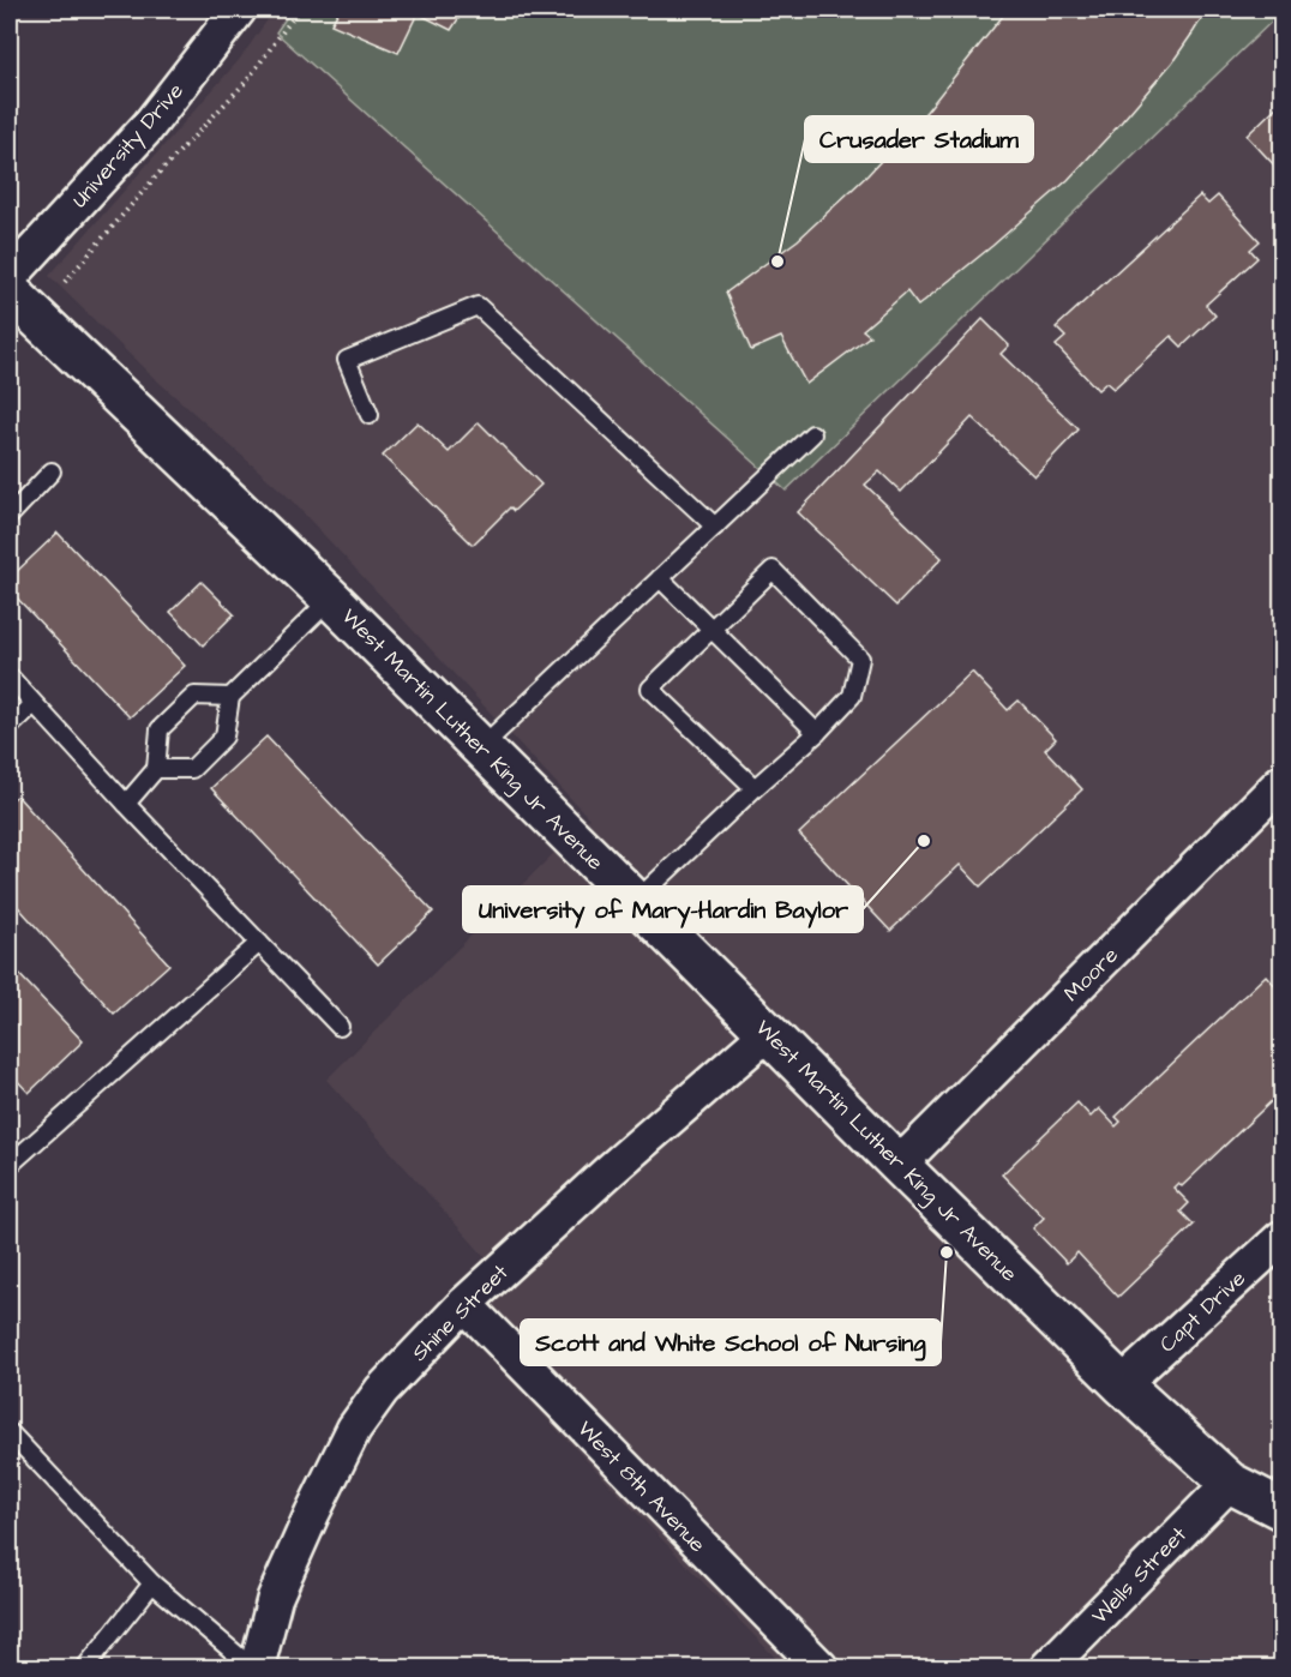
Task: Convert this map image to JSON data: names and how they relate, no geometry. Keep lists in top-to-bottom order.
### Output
{
  "streets": {
    "street": [
      "University Drive",
      "West Martin Luther King Jr Avenue",
      "Moore",
      "Capt Drive",
      "Shine Street",
      "West 8th Avenue",
      "Wells Street"
    ]
  },
  "crossings": [
    ["West Martin Luther King Jr Avenue", "Moore"],
    ["West Martin Luther King Jr Avenue", "Capt Drive"],
    ["West Martin Luther King Jr Avenue", "Shine Street"],
    ["West Martin Luther King Jr Avenue", "Wells Street"],
    ["Shine Street", "West 8th Avenue"]
  ],
  "places": ["Crusader Stadium", "University of Mary-Hardin Baylor", "Scott and White School of Nursing"]
}
